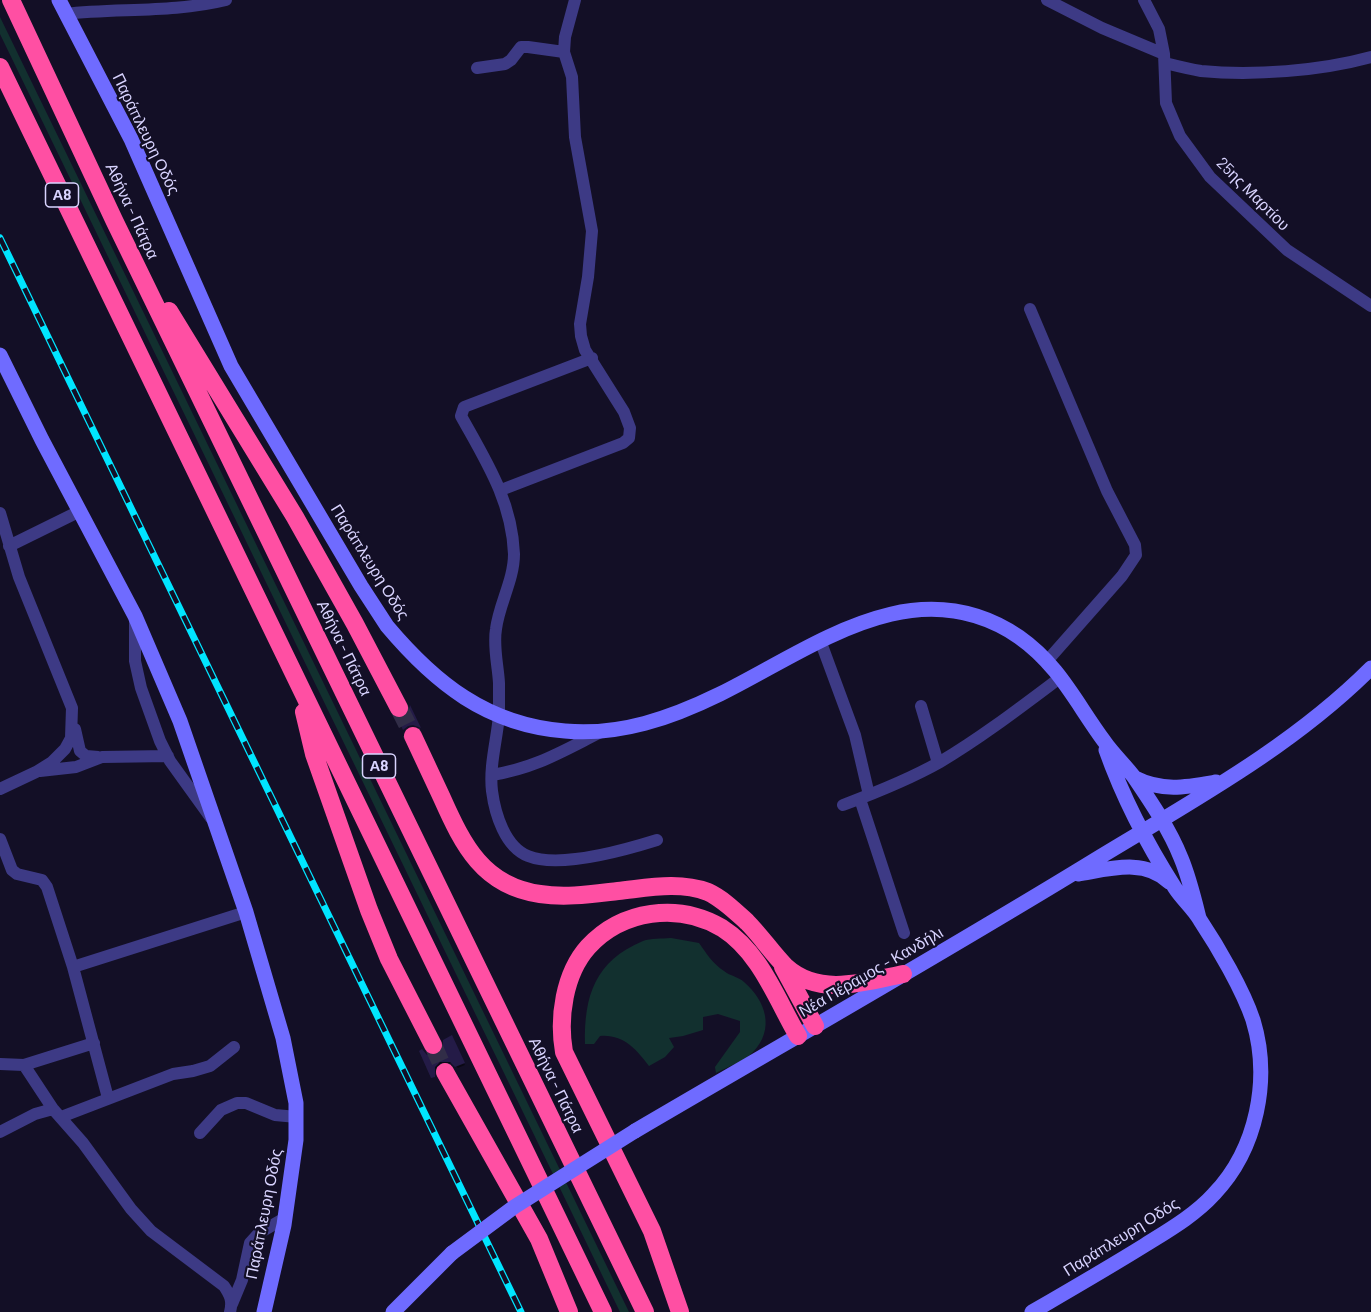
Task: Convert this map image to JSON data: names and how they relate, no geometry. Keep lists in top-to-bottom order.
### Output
{
  "streets": {
    "highway": ["Α8", "Αθήνα - Πάτρα"],
    "street": ["Παράπλευρη Οδός", "25ης Μαρτίου", "Νέα Πέραμος - Κανδήλι"]
  },
  "crossings": [
    ["Παράπλευρη Οδός", "Νέα Πέραμος - Κανδήλι"]
  ]
}
